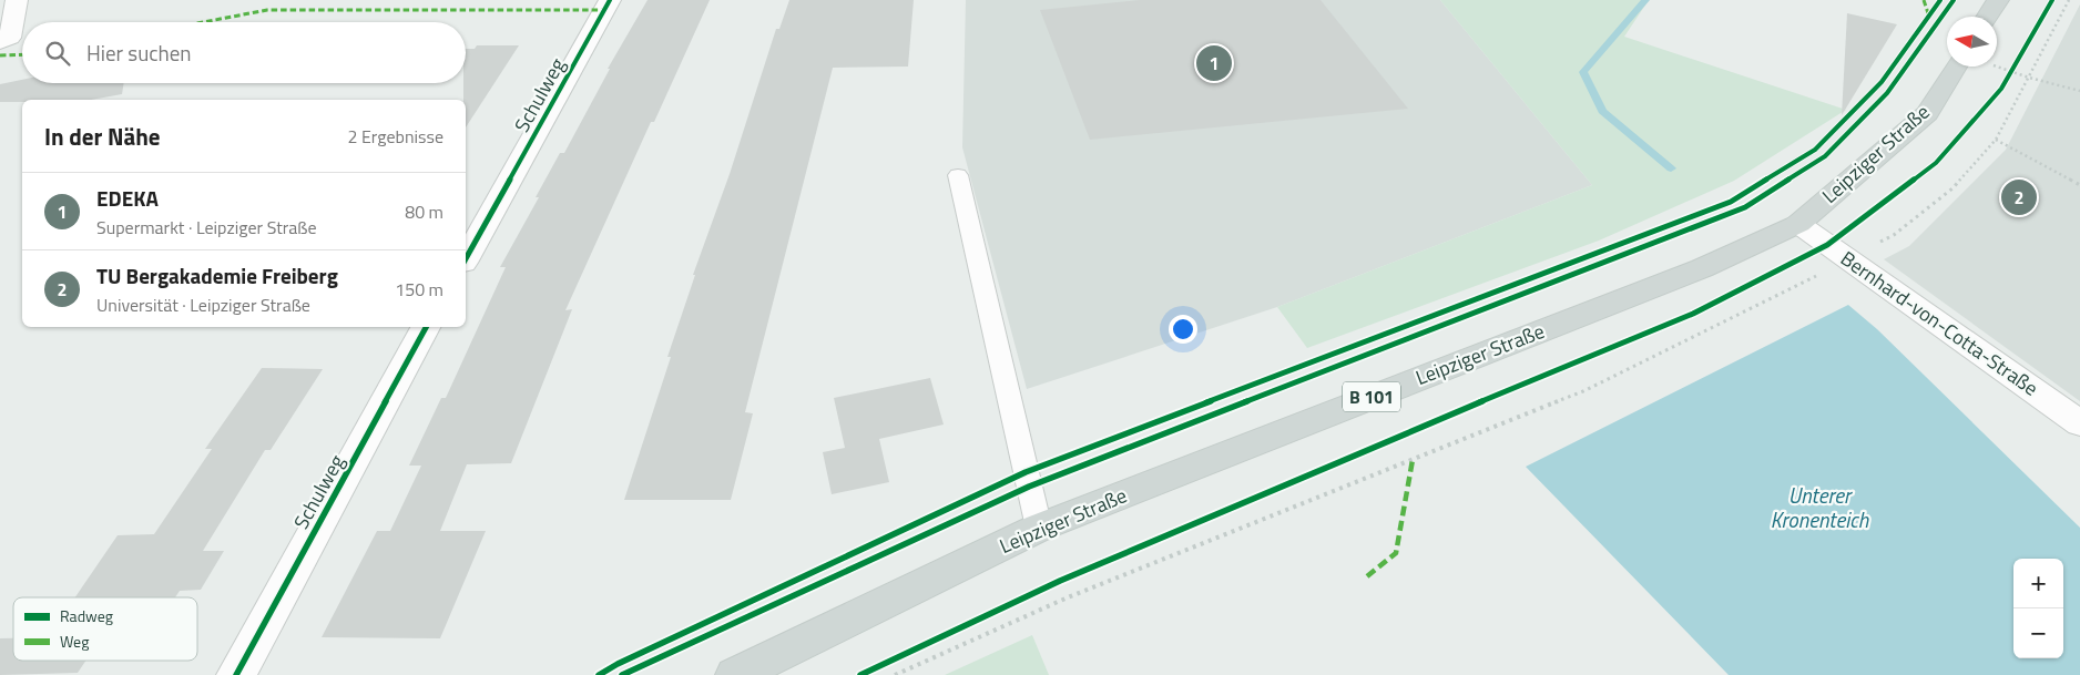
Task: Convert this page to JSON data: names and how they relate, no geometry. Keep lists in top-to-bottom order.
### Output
{
  "streets": {
    "main road": ["Leipziger Straße", "B 101"],
    "street": ["Schulweg", "Bernhard-von-Cotta-Straße"]
  },
  "crossings": [
    ["Leipziger Straße", "Bernhard-von-Cotta-Straße"]
  ],
  "water": ["Unterer Kronenteich"],
  "legend": ["Radweg", "Weg"],
  "north": "left",
  "page": {
    "search": "Hier suchen",
    "pins": ["1", "2"],
    "heading": ["In der Nähe", "2 Ergebnisse"],
    "list": [
      {
        "mark": "1",
        "name": "EDEKA",
        "note": "Supermarkt · Leipziger Straße",
        "value": "80 m"
      },
      {
        "mark": "2",
        "name": "TU Bergakademie Freiberg",
        "note": "Universität · Leipziger Straße",
        "value": "150 m"
      }
    ],
    "map_buttons": ["+", "−"]
  }
}
